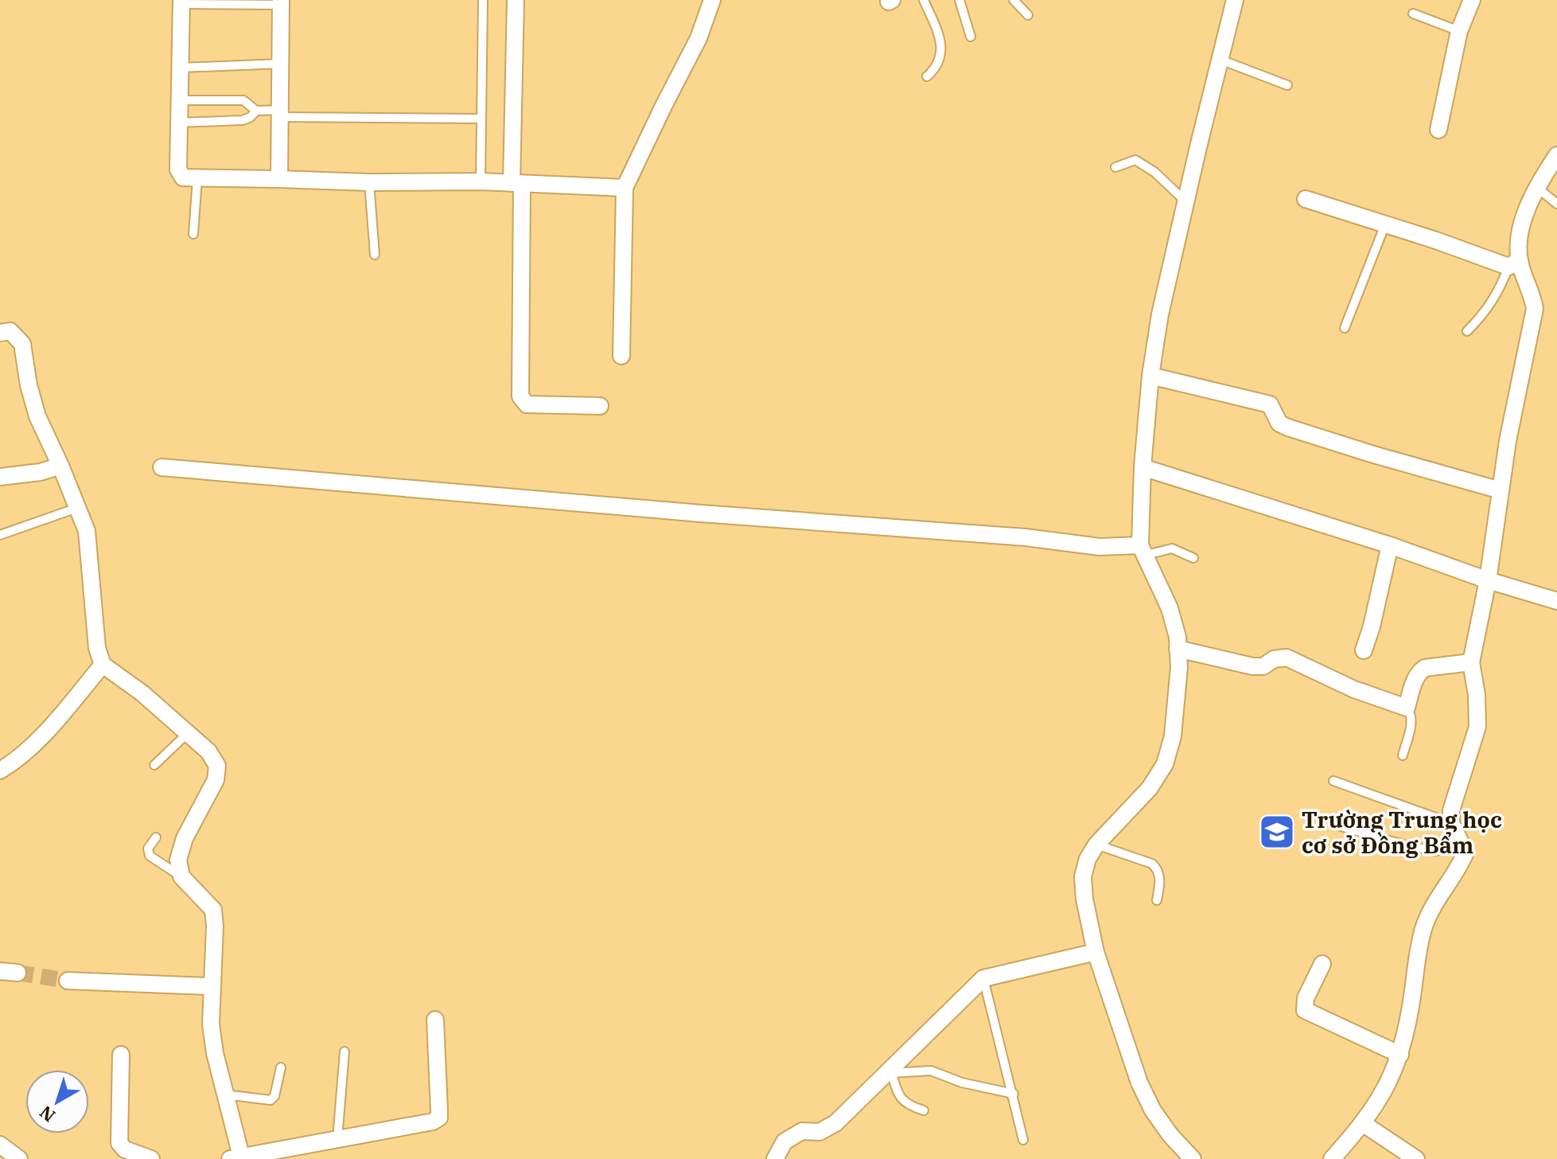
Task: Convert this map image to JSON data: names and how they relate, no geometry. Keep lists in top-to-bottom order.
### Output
{
  "places": {
    "school or university": ["Trường Trung học cơ sở Đồng Bẩm"]
  },
  "north": "bottom left"
}
